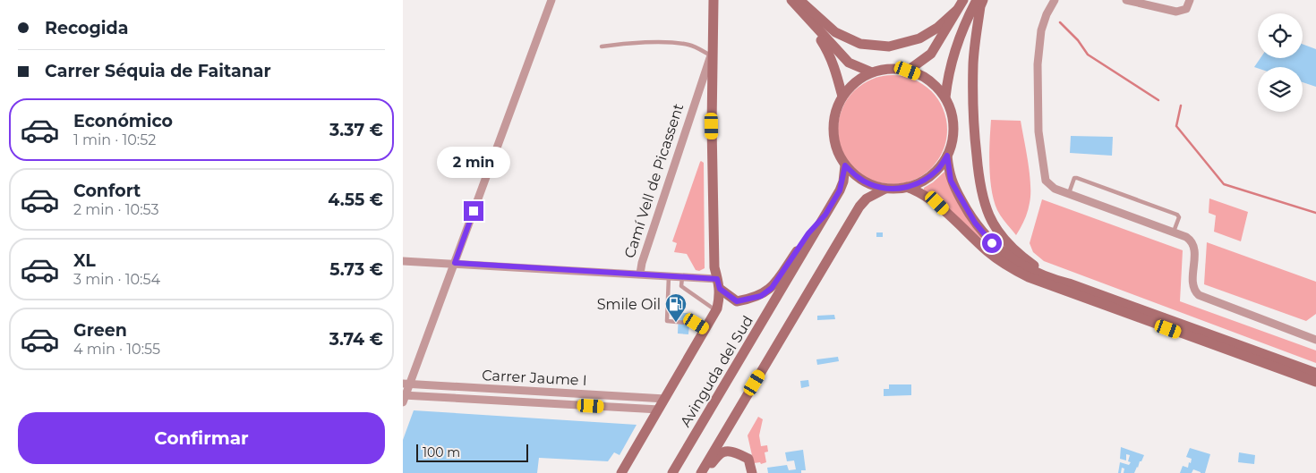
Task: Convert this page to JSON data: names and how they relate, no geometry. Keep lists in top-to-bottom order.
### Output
{
  "streets": {
    "main road": ["Camí Vell de Picassent", "Avinguda del Sud"],
    "street": ["Carrer Jaume I"]
  },
  "places": {
    "fuel station": ["Smile Oil"]
  },
  "scale_bar": "100 m",
  "page": {
    "banner": ["Recogida", "Carrer Séquia de Faitanar"],
    "list": [
      {
        "name": "Económico",
        "note": "1 min · 10:52",
        "value": "3.37 €"
      },
      {
        "name": "Confort",
        "note": "2 min · 10:53",
        "value": "4.55 €"
      },
      {
        "name": "XL",
        "note": "3 min · 10:54",
        "value": "5.73 €"
      },
      {
        "name": "Green",
        "note": "4 min · 10:55",
        "value": "3.74 €"
      }
    ],
    "bubble": "2 min",
    "buttons": "Confirmar",
    "scale": "100 m"
  }
}
